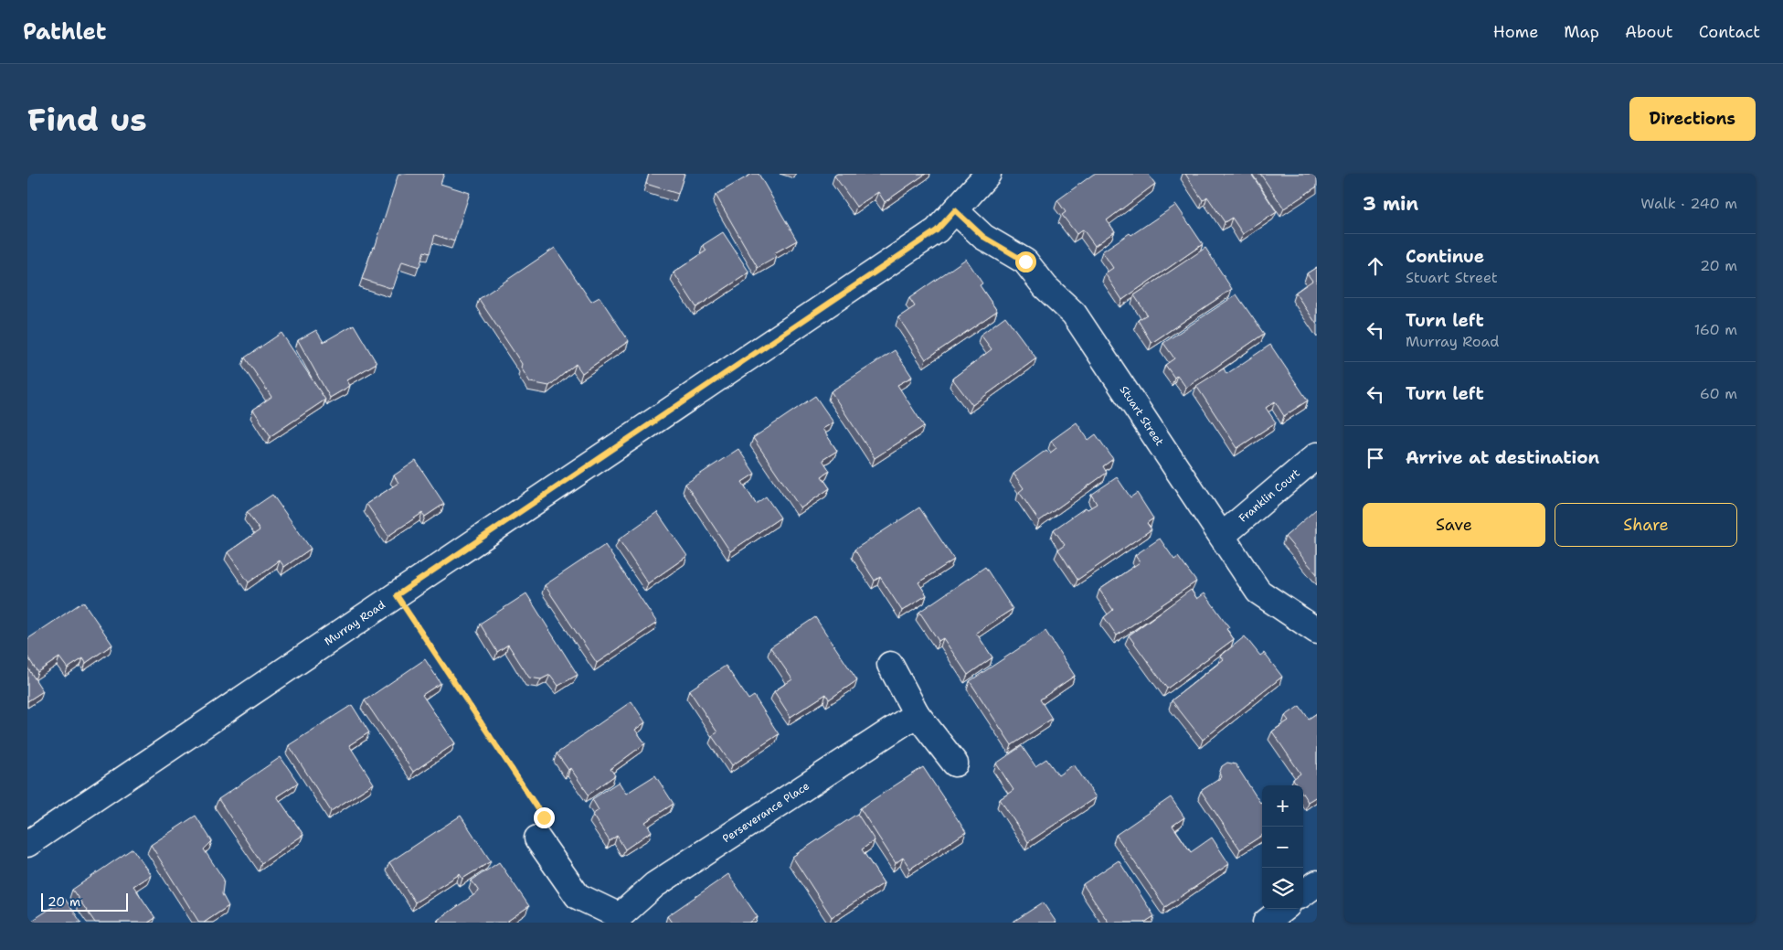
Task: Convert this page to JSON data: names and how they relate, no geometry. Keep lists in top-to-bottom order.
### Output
{
  "streets": {
    "street": [
      "Stuart Street",
      "Franklin Court",
      "Murray Road",
      "Perseverance Place"
    ]
  },
  "crossings": [
    ["Stuart Street", "Franklin Court"],
    ["Stuart Street", "Murray Road"]
  ],
  "scale_bar": "20 m",
  "page": {
    "header": "Pathlet",
    "nav": [
      "Home",
      "Map",
      "About",
      "Contact"
    ],
    "buttons": [
      "Directions",
      ["Save", "Share"]
    ],
    "title": "Find us",
    "heading": ["3 min", "Walk · 240 m"],
    "list": [
      ["Continue", "Stuart Street", "20 m"],
      ["Turn left", "Murray Road", "160 m"],
      ["Turn left", "60 m"],
      "Arrive at destination"
    ],
    "map_buttons": ["+", "−"],
    "scale": "20 m"
  }
}
